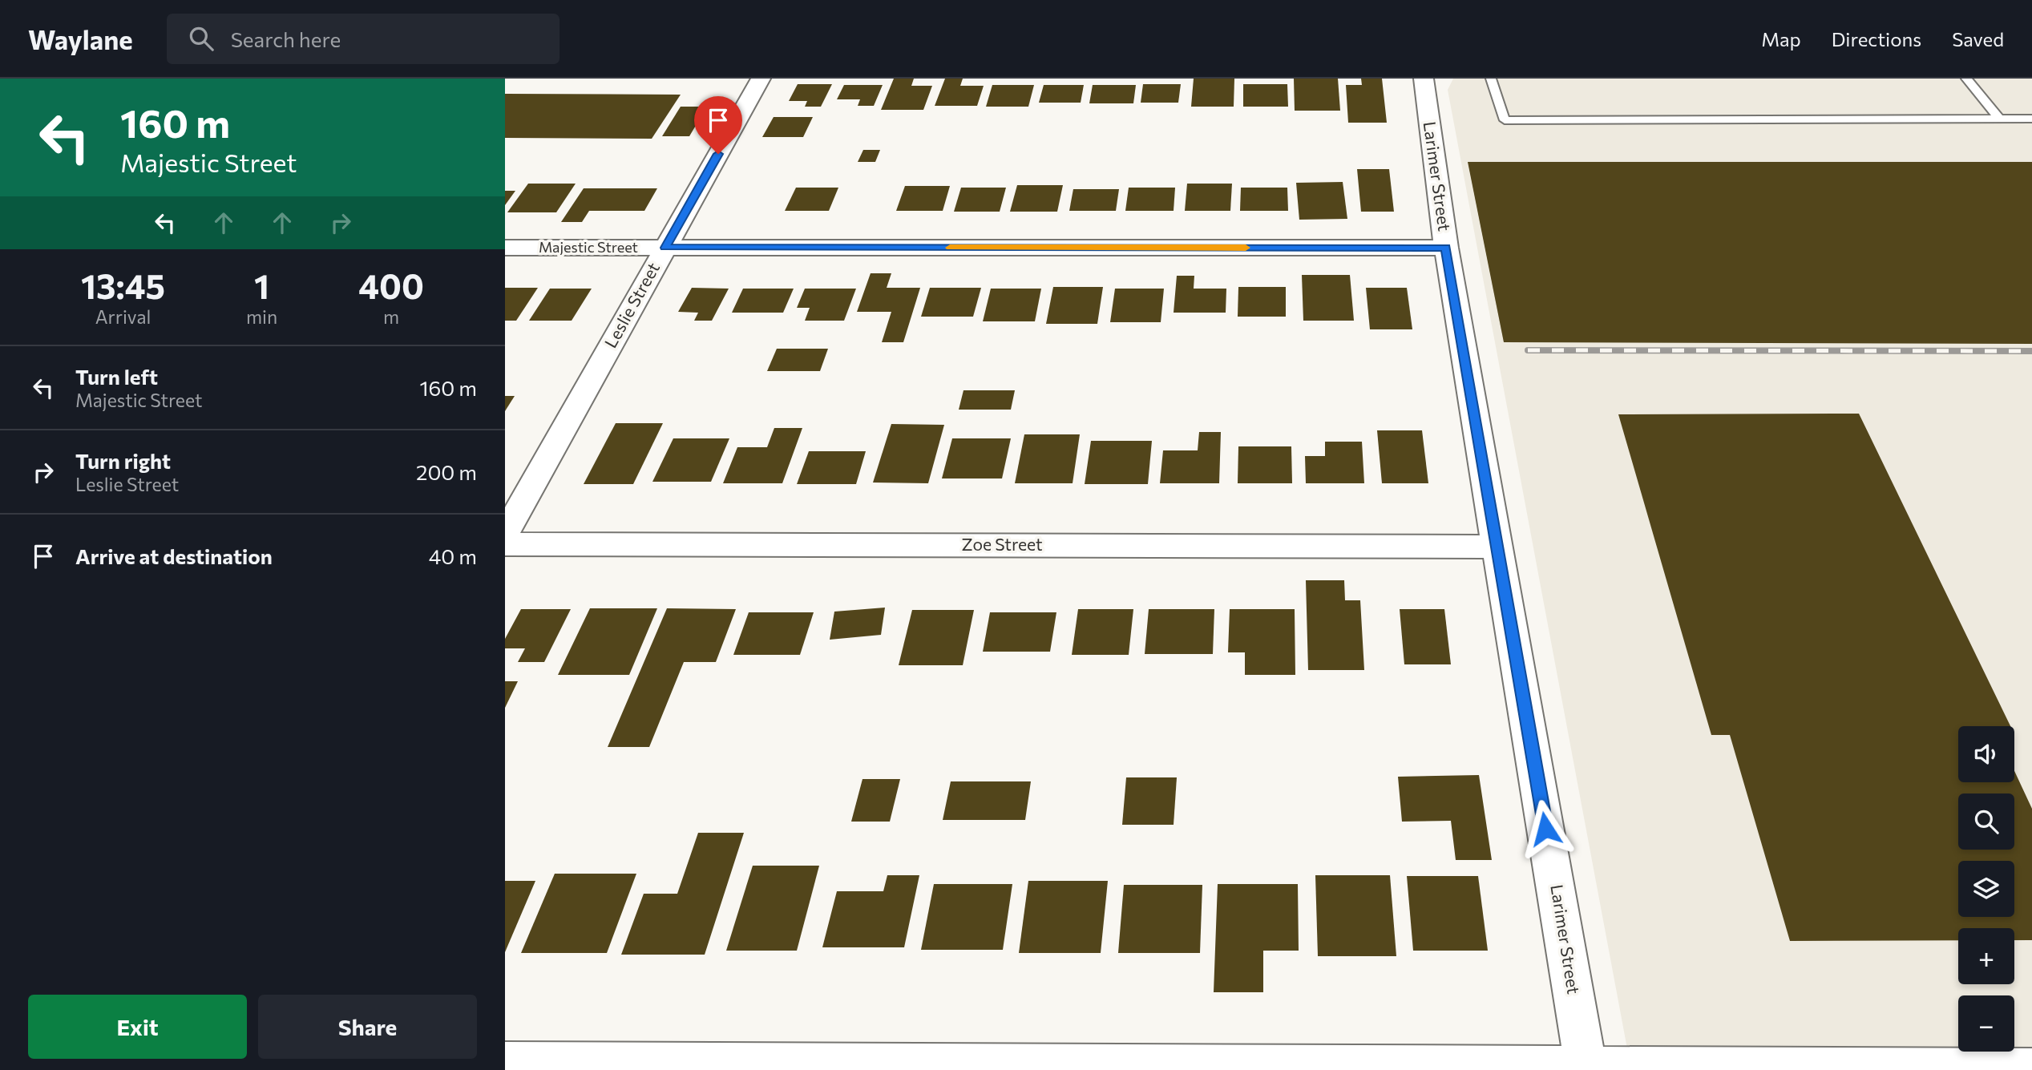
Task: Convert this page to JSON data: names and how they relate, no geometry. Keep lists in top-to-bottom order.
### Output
{
  "streets": {
    "street": [
      "Larimer Street",
      "Majestic Street",
      "Leslie Street",
      "Zoe Street"
    ]
  },
  "crossings": [
    ["Larimer Street", "Majestic Street"],
    ["Larimer Street", "Zoe Street"],
    ["Majestic Street", "Leslie Street"]
  ],
  "page": {
    "header": "Waylane",
    "search": "Search here",
    "nav": ["Map", "Directions", "Saved"],
    "turn": ["160 m", "Majestic Street"],
    "eta": [
      "13:45",
      "Arrival",
      "1",
      "min",
      "400",
      "m"
    ],
    "list": [
      {
        "name": "Turn left",
        "note": "Majestic Street",
        "value": "160 m"
      },
      {
        "name": "Turn right",
        "note": "Leslie Street",
        "value": "200 m"
      },
      {
        "name": "Arrive at destination",
        "value": "40 m"
      }
    ],
    "map_buttons": ["+", "−"],
    "buttons": ["Exit", "Share"]
  }
}
